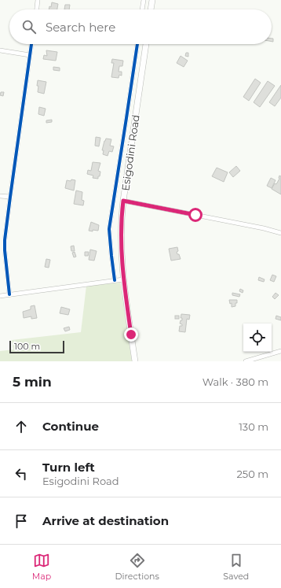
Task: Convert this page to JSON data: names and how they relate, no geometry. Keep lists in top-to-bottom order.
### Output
{
  "streets": {
    "main road": ["Esigodini Road"]
  },
  "scale_bar": "100 m",
  "page": {
    "search": "Search here",
    "scale": "100 m",
    "heading": ["5 min", "Walk · 380 m"],
    "list": [
      ["Continue", "130 m"],
      ["Turn left", "Esigodini Road", "250 m"],
      "Arrive at destination"
    ],
    "nav": ["Map", "Directions", "Saved"]
  }
}
